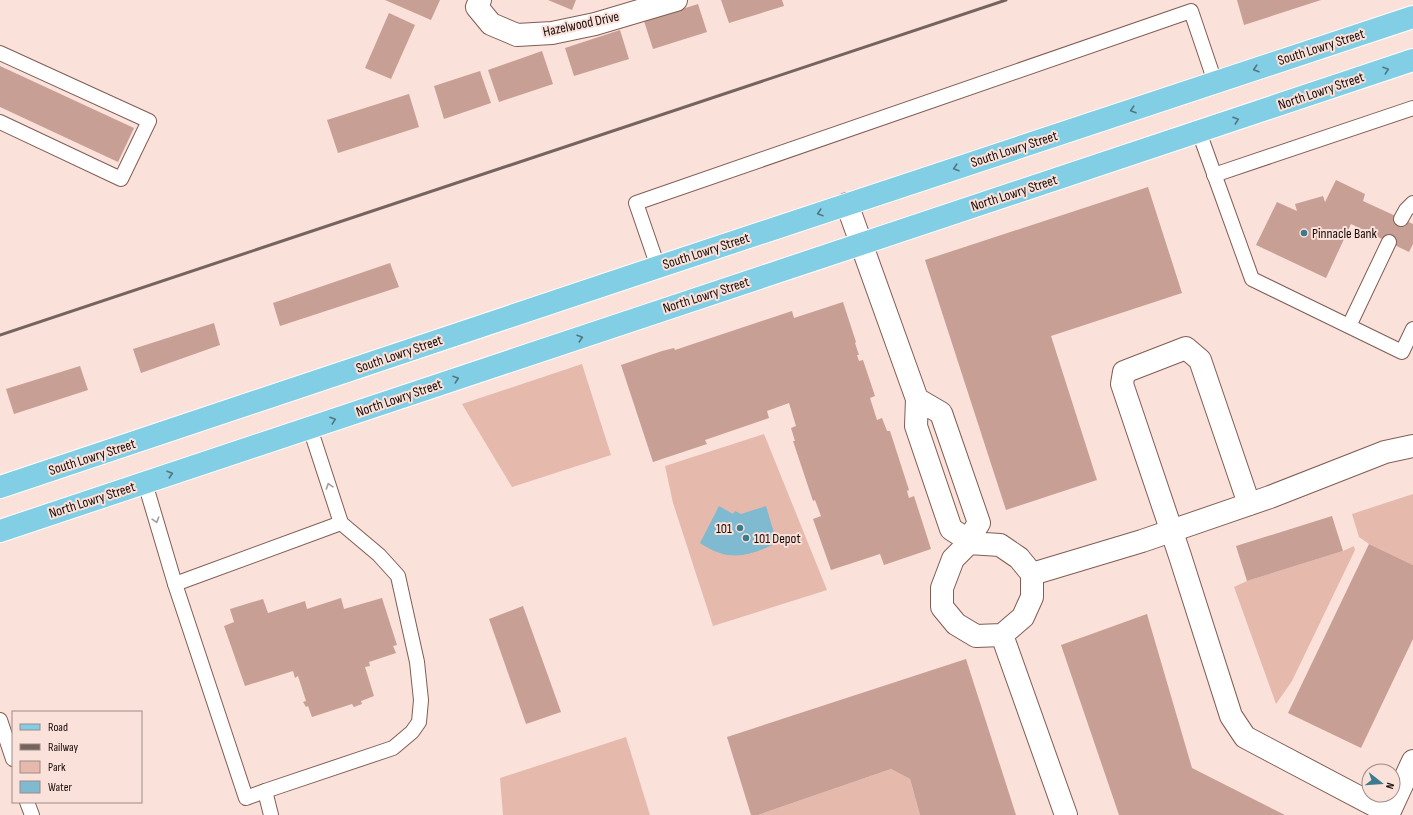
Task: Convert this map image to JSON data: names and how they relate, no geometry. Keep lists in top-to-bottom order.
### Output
{
  "streets": {
    "main road": ["South Lowry Street", "North Lowry Street"],
    "street": ["Hazelwood Drive"]
  },
  "one_way": ["South Lowry Street", "North Lowry Street"],
  "places": ["Pinnacle Bank", "101", "101 Depot"],
  "legend": [
    "Road",
    "Railway",
    "Park",
    "Water"
  ],
  "north": "right"
}
